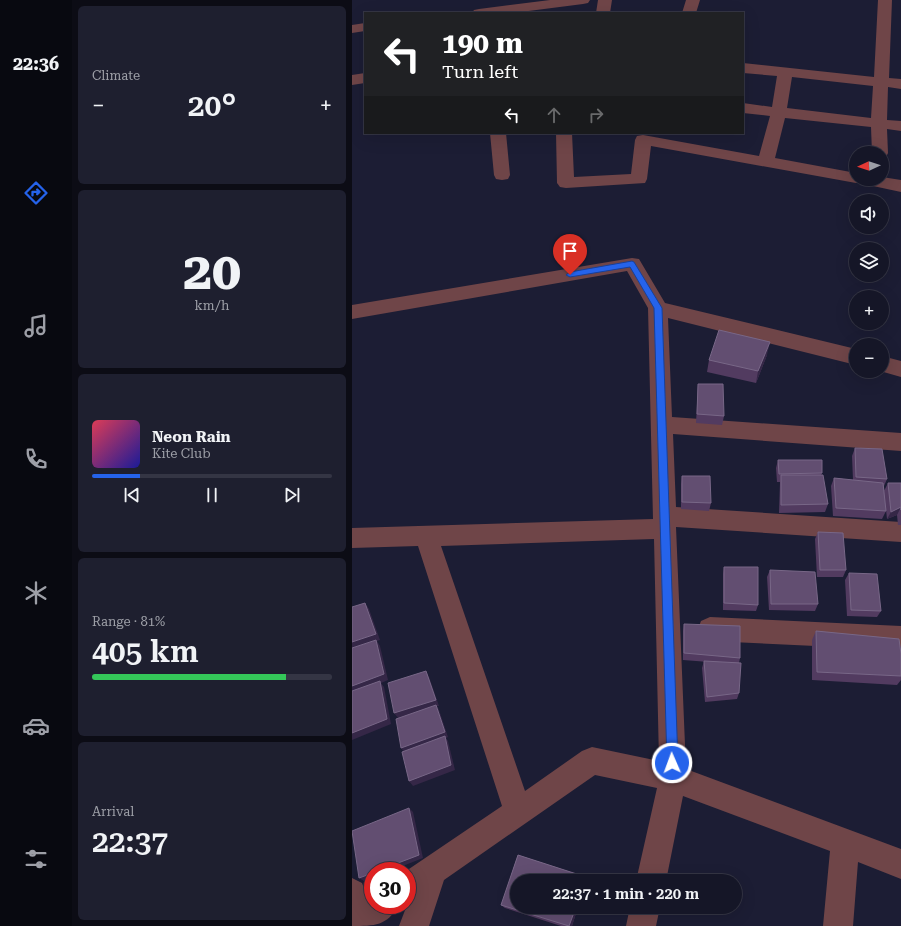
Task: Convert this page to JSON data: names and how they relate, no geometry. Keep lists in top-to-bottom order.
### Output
{
  "north": "left",
  "page": {
    "tabs": "22:36",
    "tile": [
      "Climate",
      ["20", "km/h"],
      ["Range · 81%", "405 km"],
      ["Arrival", "22:37"]
    ],
    "turn": ["190 m", "Turn left"],
    "heat": ["−", "20°", "+"],
    "map_buttons": ["+", "−"],
    "song": ["Neon Rain", "Kite Club"],
    "limit": "30",
    "trip": "22:37 · 1 min · 220 m"
  }
}
